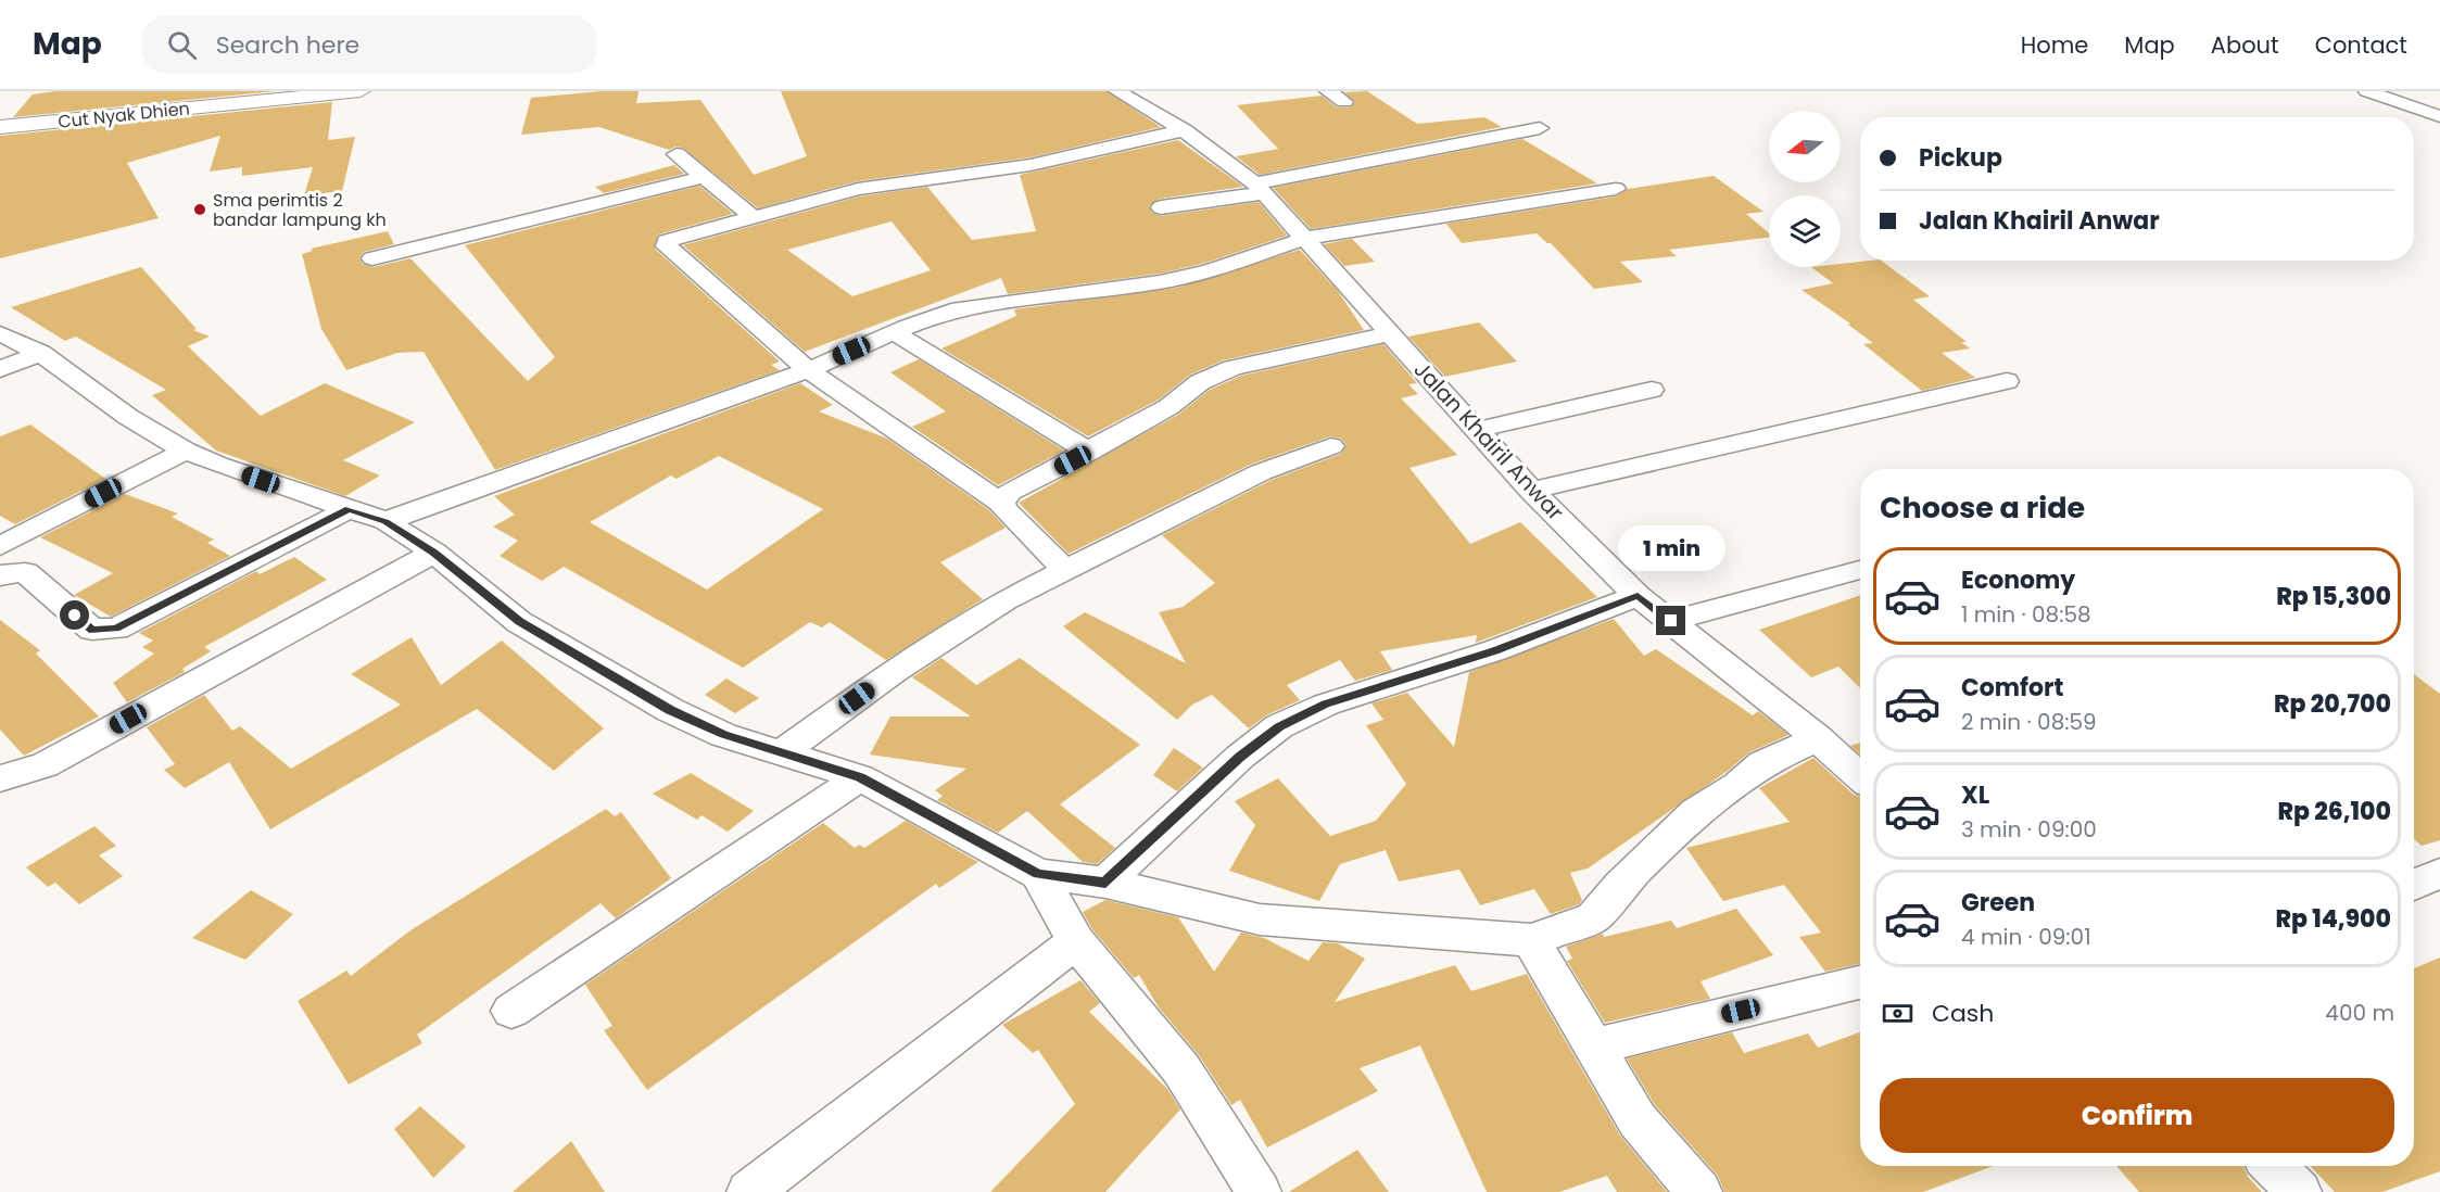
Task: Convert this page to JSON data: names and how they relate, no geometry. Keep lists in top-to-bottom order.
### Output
{
  "streets": {
    "main road": ["Cut Nyak Dhien"],
    "street": ["Jalan Khairil Anwar"]
  },
  "places": ["Sma perimtis 2 bandar lampung kh"],
  "north": "left",
  "page": {
    "header": "Map",
    "search": "Search here",
    "nav": [
      "Home",
      "Map",
      "About",
      "Contact"
    ],
    "banner": ["Pickup", "Jalan Khairil Anwar"],
    "heading": "Choose a ride",
    "bubble": "1 min",
    "list": [
      {
        "name": "Economy",
        "note": "1 min · 08:58",
        "value": "Rp 15,300"
      },
      {
        "name": "Comfort",
        "note": "2 min · 08:59",
        "value": "Rp 20,700"
      },
      {
        "name": "XL",
        "note": "3 min · 09:00",
        "value": "Rp 26,100"
      },
      {
        "name": "Green",
        "note": "4 min · 09:01",
        "value": "Rp 14,900"
      }
    ],
    "pay": ["Cash", "400 m"],
    "buttons": "Confirm"
  }
}
